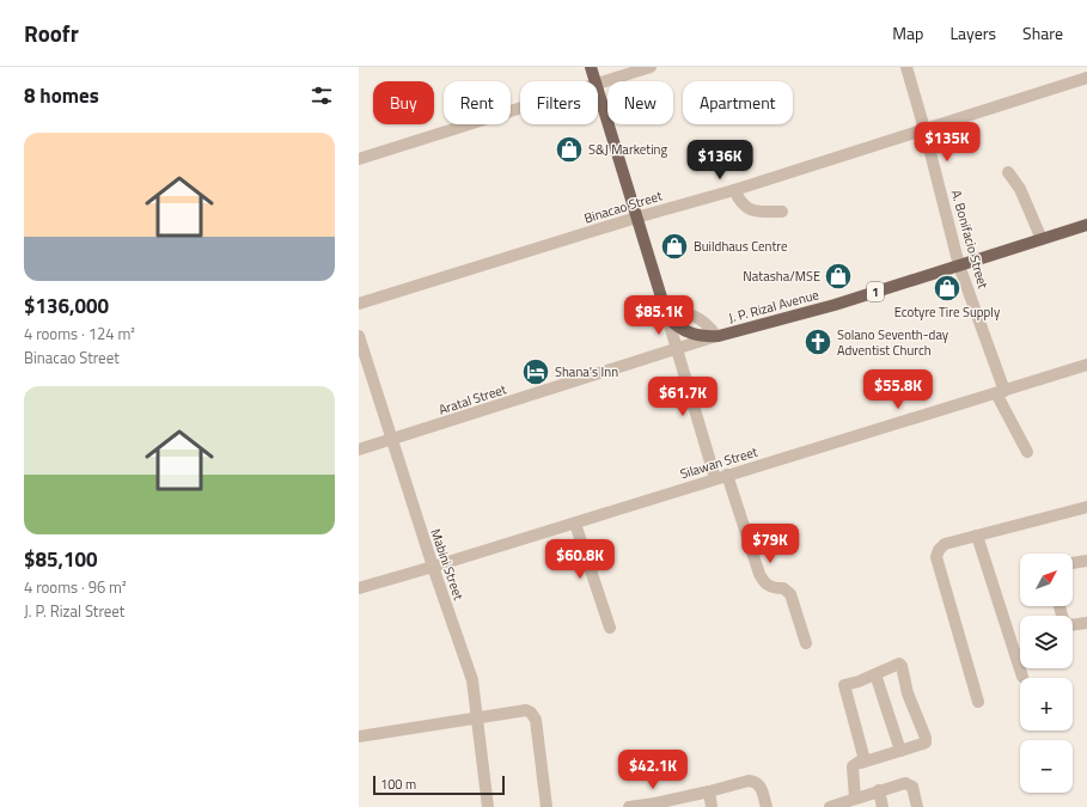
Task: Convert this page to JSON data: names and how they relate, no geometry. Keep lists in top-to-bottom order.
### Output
{
  "streets": {
    "main road": ["1", "J. P. Rizal Avenue"],
    "street": [
      "Binacao Street",
      "A. Bonifacio Street",
      "Aratal Street",
      "Silawan Street",
      "Mabini Street"
    ]
  },
  "crossings": [
    ["Binacao Street", "A. Bonifacio Street"],
    ["A. Bonifacio Street", "J. P. Rizal Avenue"],
    ["A. Bonifacio Street", "Silawan Street"],
    ["J. P. Rizal Avenue", "Aratal Street"],
    ["Aratal Street", "Mabini Street"],
    ["Silawan Street", "Mabini Street"]
  ],
  "places": {
    "shop": [
      "S&J Marketing",
      "Buildhaus Centre",
      "Natasha/MSE",
      "Ecotyre Tire Supply"
    ],
    "church": ["Solano Seventh-day Adventist Church"],
    "hotel": ["Shana's Inn"]
  },
  "scale_bar": "100 m",
  "north": "top right",
  "page": {
    "header": "Roofr",
    "nav": ["Map", "Layers", "Share"],
    "heading": "8 homes",
    "chip": [
      "Buy",
      "Rent",
      "Filters",
      "New",
      "Apartment"
    ],
    "price": [
      "$135K",
      "$136K",
      "$85.1K",
      "$55.8K",
      "$61.7K",
      "$79K",
      "$60.8K",
      "$42.1K"
    ],
    "list": [
      {
        "name": "$136,000",
        "note": "4 rooms · 124 m² · Binacao Street"
      },
      {
        "name": "$85,100",
        "note": "4 rooms · 96 m² · J. P. Rizal Street"
      }
    ],
    "map_buttons": ["+", "−"],
    "scale": "100 m"
  }
}
